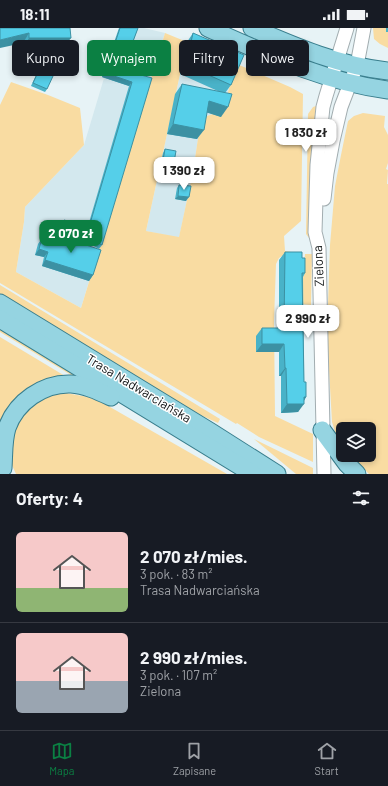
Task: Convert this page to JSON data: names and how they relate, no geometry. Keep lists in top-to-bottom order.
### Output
{
  "streets": {
    "main road": ["Trasa Nadwarciańska"],
    "street": ["Zielona"]
  },
  "page": {
    "status": "18:11",
    "chip": [
      "Kupno",
      "Wynajem",
      "Filtry",
      "Nowe"
    ],
    "price": [
      "1 830 zł",
      "1 390 zł",
      "2 070 zł",
      "2 990 zł"
    ],
    "heading": "Oferty: 4",
    "list": [
      {
        "name": "2 070 zł/mies.",
        "note": "3 pok. · 83 m² · Trasa Nadwarciańska"
      },
      {
        "name": "2 990 zł/mies.",
        "note": "3 pok. · 107 m² · Zielona"
      }
    ],
    "tabs": ["Mapa", "Zapisane", "Start"]
  }
}
